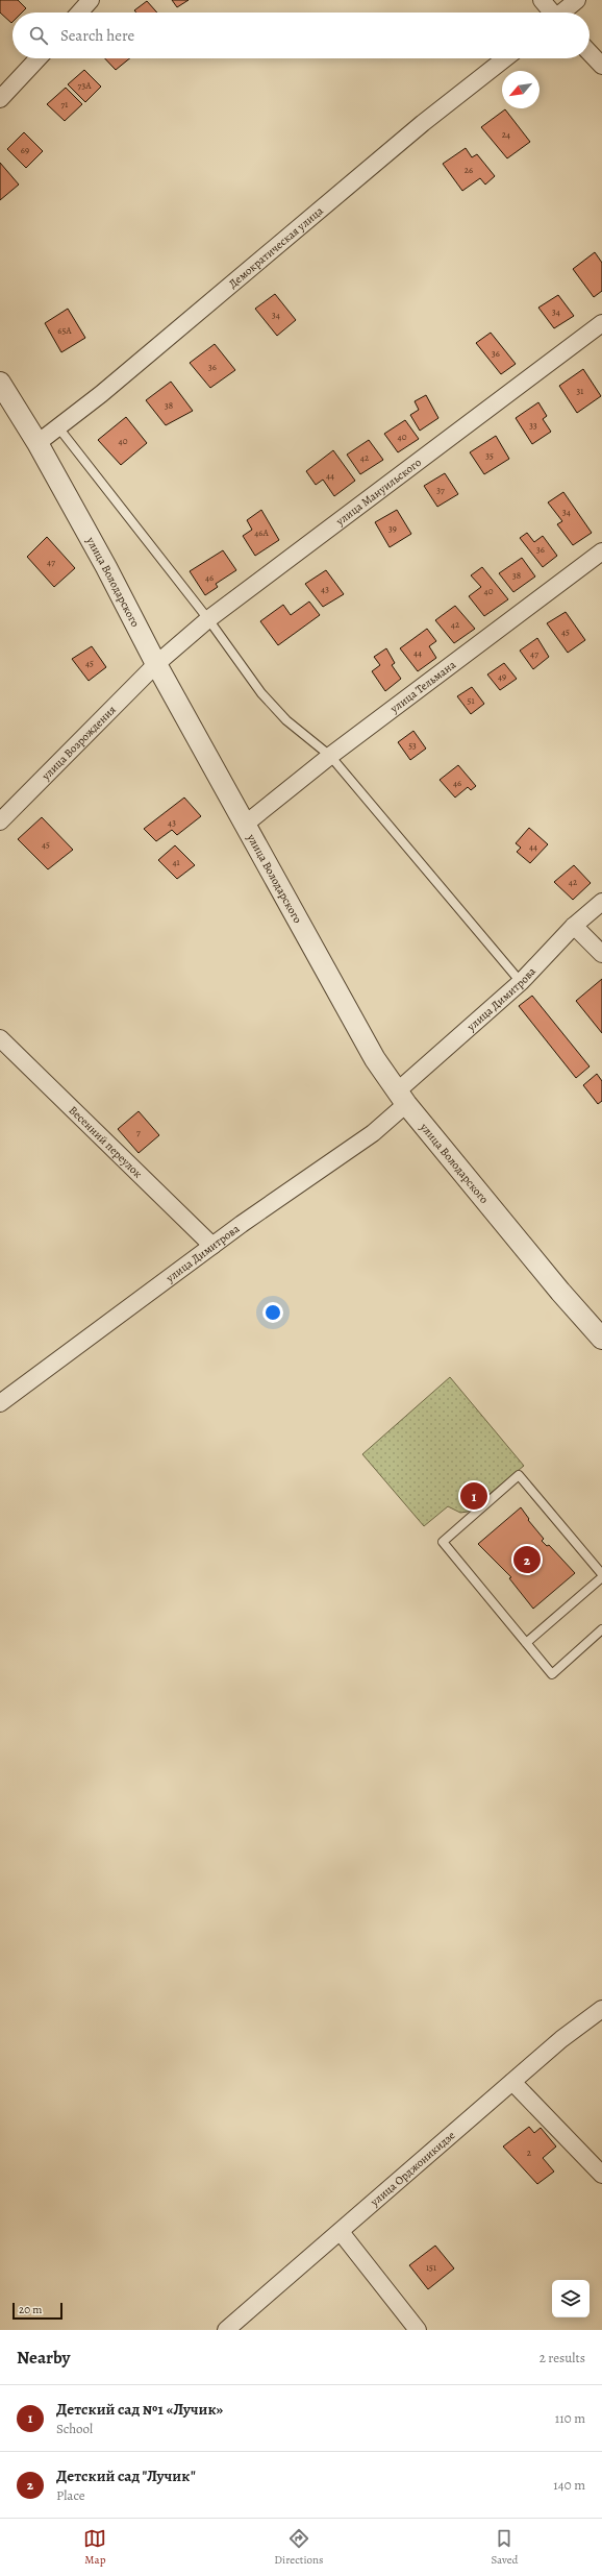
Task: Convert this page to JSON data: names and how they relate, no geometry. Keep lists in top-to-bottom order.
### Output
{
  "streets": {
    "street": [
      "Демократическая улица",
      "улица Мануильского",
      "улица Володарского",
      "улица Тельмана",
      "улица Возрождения",
      "улица Димитрова",
      "Весенний переулок",
      "улица Орджоникидзе"
    ]
  },
  "crossings": [
    ["Демократическая улица", "улица Володарского"],
    ["улица Мануильского", "улица Володарского"],
    ["улица Мануильского", "улица Возрождения"],
    ["улица Володарского", "улица Тельмана"],
    ["улица Володарского", "улица Возрождения"],
    ["улица Володарского", "улица Димитрова"],
    ["улица Димитрова", "Весенний переулок"]
  ],
  "house_numbers": [
    "73А",
    "71",
    "24",
    "69",
    "26",
    "34",
    "34",
    "65А",
    "36",
    "36",
    "31",
    "38",
    "33",
    "40",
    "40",
    "35",
    "42",
    "44",
    "37",
    "34",
    "39",
    "46А",
    "36",
    "47",
    "38",
    "46",
    "43",
    "40",
    "42",
    "45",
    "44",
    "47",
    "45",
    "49",
    "51",
    "53",
    "46",
    "43",
    "45",
    "44",
    "41",
    "42",
    "7",
    "2",
    "151"
  ],
  "scale_bar": "20 m",
  "north": "bottom left",
  "page": {
    "search": "Search here",
    "pins": ["1", "2"],
    "scale": "20 m",
    "heading": ["Nearby", "2 results"],
    "list": [
      {
        "mark": "1",
        "name": "Детский сад №1 «Лучик»",
        "note": "School",
        "value": "110 m"
      },
      {
        "mark": "2",
        "name": "Детский сад \"Лучик\"",
        "note": "Place",
        "value": "140 m"
      }
    ],
    "nav": ["Map", "Directions", "Saved"]
  }
}
